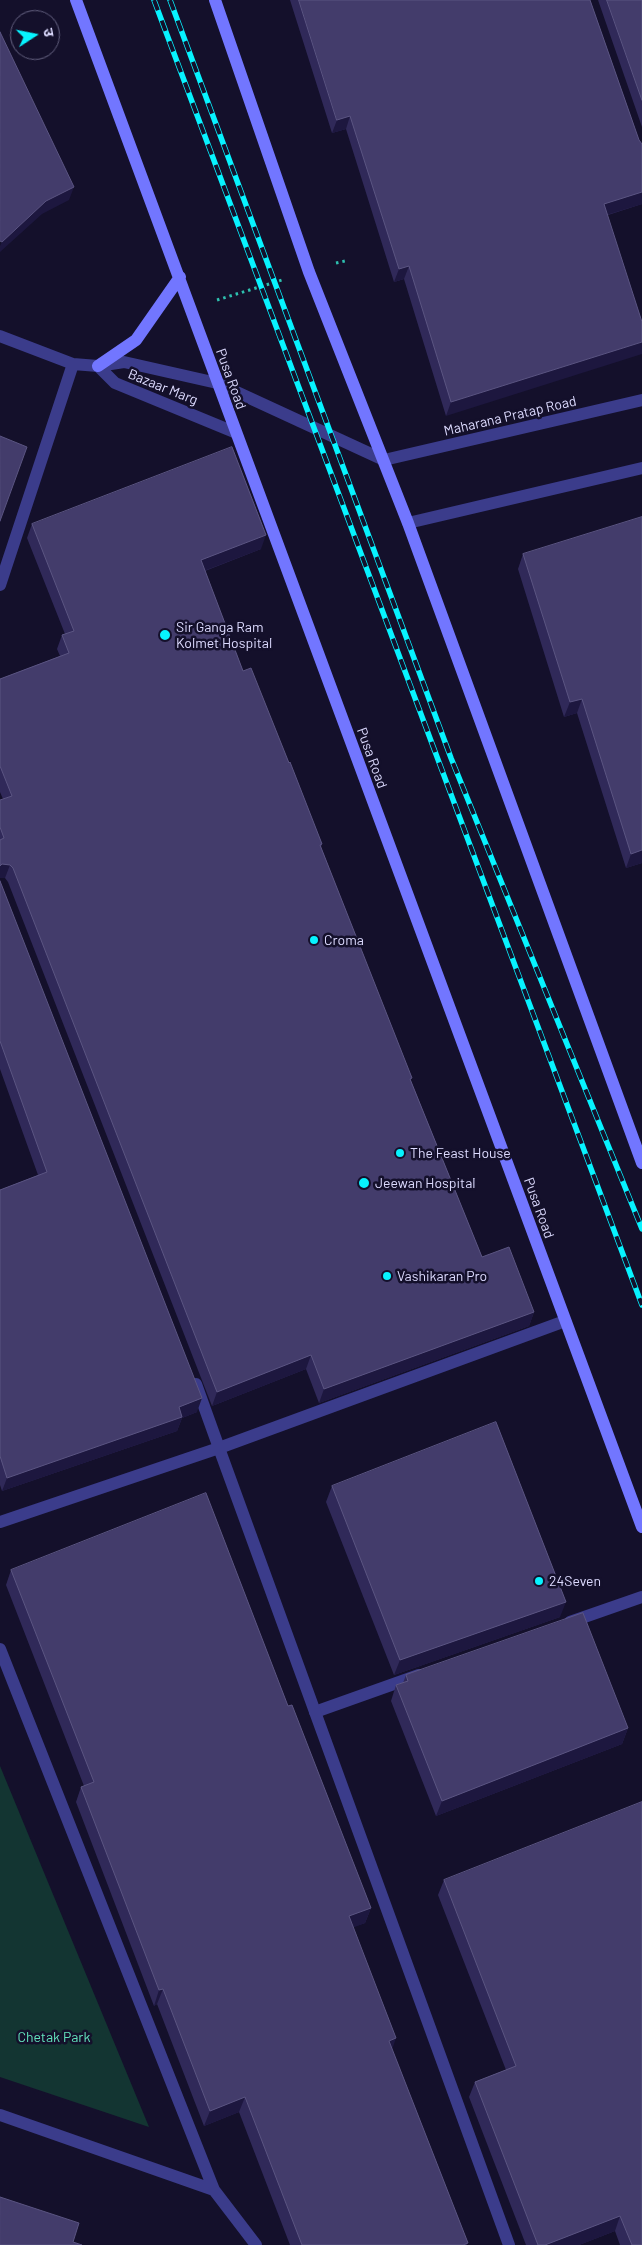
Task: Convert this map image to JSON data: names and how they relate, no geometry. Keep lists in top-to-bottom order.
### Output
{
  "streets": {
    "main road": ["Pusa Road"],
    "street": ["Bazaar Marg", "Maharana Pratap Road"]
  },
  "crossings": [
    ["Pusa Road", "Bazaar Marg"]
  ],
  "parks": ["Chetak Park"],
  "places": [
    "Sir Ganga Ram Kolmet Hospital",
    "Croma",
    "The Feast House",
    "Jeewan Hospital",
    "Vashikaran Pro",
    "24Seven"
  ],
  "north": "right"
}
